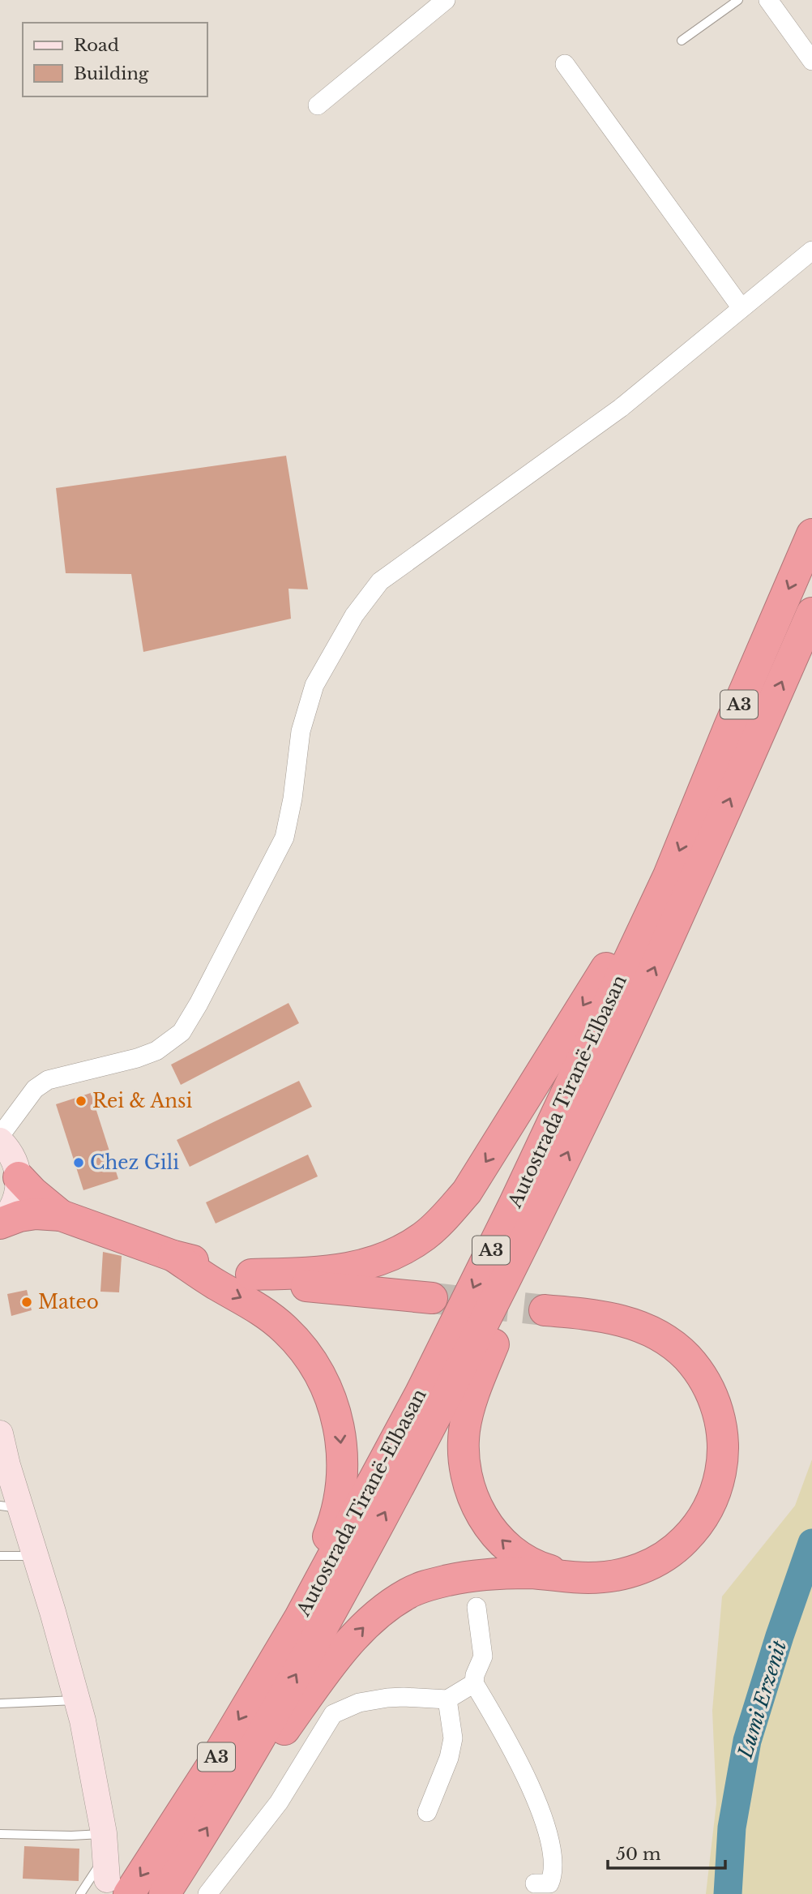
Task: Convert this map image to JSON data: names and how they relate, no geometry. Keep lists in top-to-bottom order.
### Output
{
  "streets": {
    "highway": ["A3", "Autostrada Tiranë-Elbasan"]
  },
  "water": ["Lumi Erzenit"],
  "places": ["Rei & Ansi", "Chez Gili", "Mateo"],
  "legend": ["Road", "Building"],
  "scale_bar": "50 m"
}
